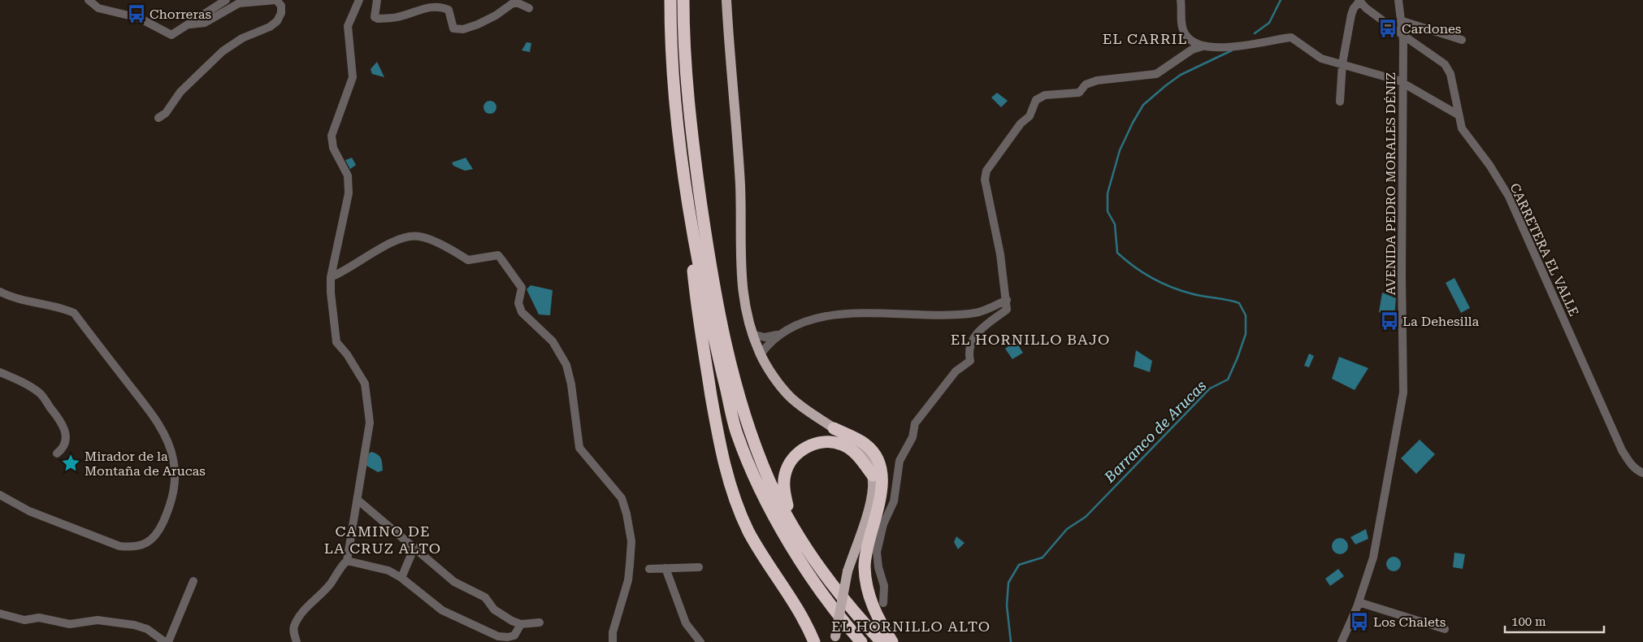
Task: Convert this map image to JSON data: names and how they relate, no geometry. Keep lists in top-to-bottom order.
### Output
{
  "streets": {
    "street": ["AVENIDA PEDRO MORALES DÉNIZ", "CARRETERA EL VALLE"]
  },
  "crossings": [
    ["AVENIDA PEDRO MORALES DÉNIZ", "CARRETERA EL VALLE"]
  ],
  "districts": [
    "EL CARRIL",
    "EL HORNILLO BAJO",
    "CAMINO DE LA CRUZ ALTO",
    "EL HORNILLO ALTO"
  ],
  "water": ["Barranco de Arucas"],
  "places": {
    "bus stop": [
      "Chorreras",
      "Cardones",
      "La Dehesilla",
      "Los Chalets"
    ],
    "place": ["Mirador de la Montaña de Arucas"]
  },
  "scale_bar": "100 m"
}
